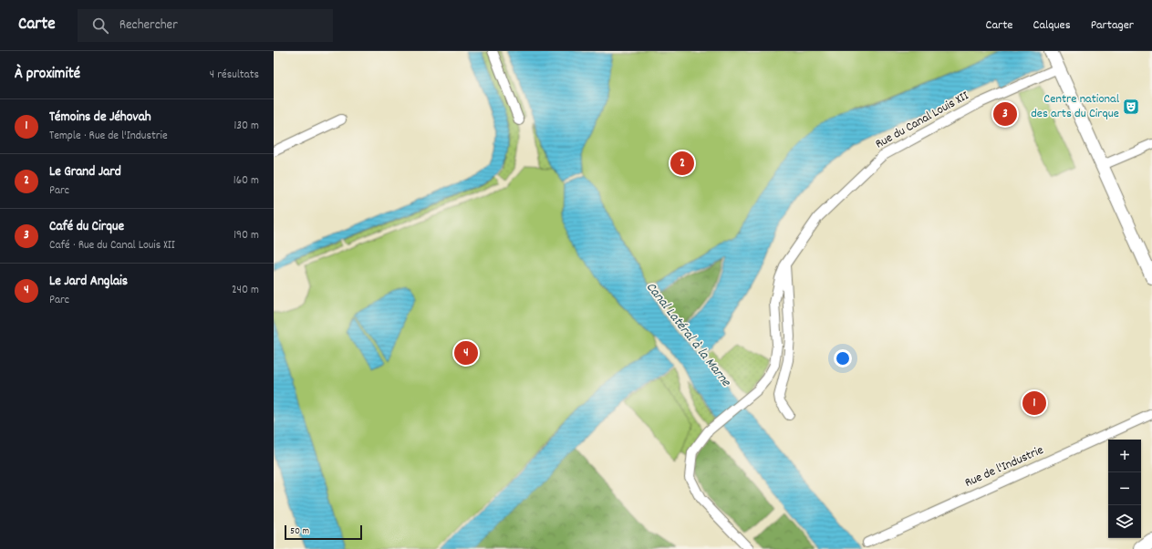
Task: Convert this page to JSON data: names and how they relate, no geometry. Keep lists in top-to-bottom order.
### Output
{
  "streets": {
    "street": ["Rue du Canal Louis XII", "Rue de l'Industrie"]
  },
  "water": ["Canal Latéral à la Marne"],
  "places": {
    "theatre": ["Centre national des arts du Cirque"]
  },
  "scale_bar": "50 m",
  "page": {
    "header": "Carte",
    "search": "Rechercher",
    "nav": ["Carte", "Calques", "Partager"],
    "heading": ["À proximité", "4 résultats"],
    "list": [
      {
        "mark": "1",
        "name": "Témoins de Jéhovah",
        "note": "Temple · Rue de l'Industrie",
        "value": "130 m"
      },
      {
        "mark": "2",
        "name": "Le Grand Jard",
        "note": "Parc",
        "value": "160 m"
      },
      {
        "mark": "3",
        "name": "Café du Cirque",
        "note": "Café · Rue du Canal Louis XII",
        "value": "190 m"
      },
      {
        "mark": "4",
        "name": "Le Jard Anglais",
        "note": "Parc",
        "value": "240 m"
      }
    ],
    "pins": [
      "3",
      "2",
      "4",
      "1"
    ],
    "map_buttons": ["+", "−"],
    "scale": "50 m"
  }
}
